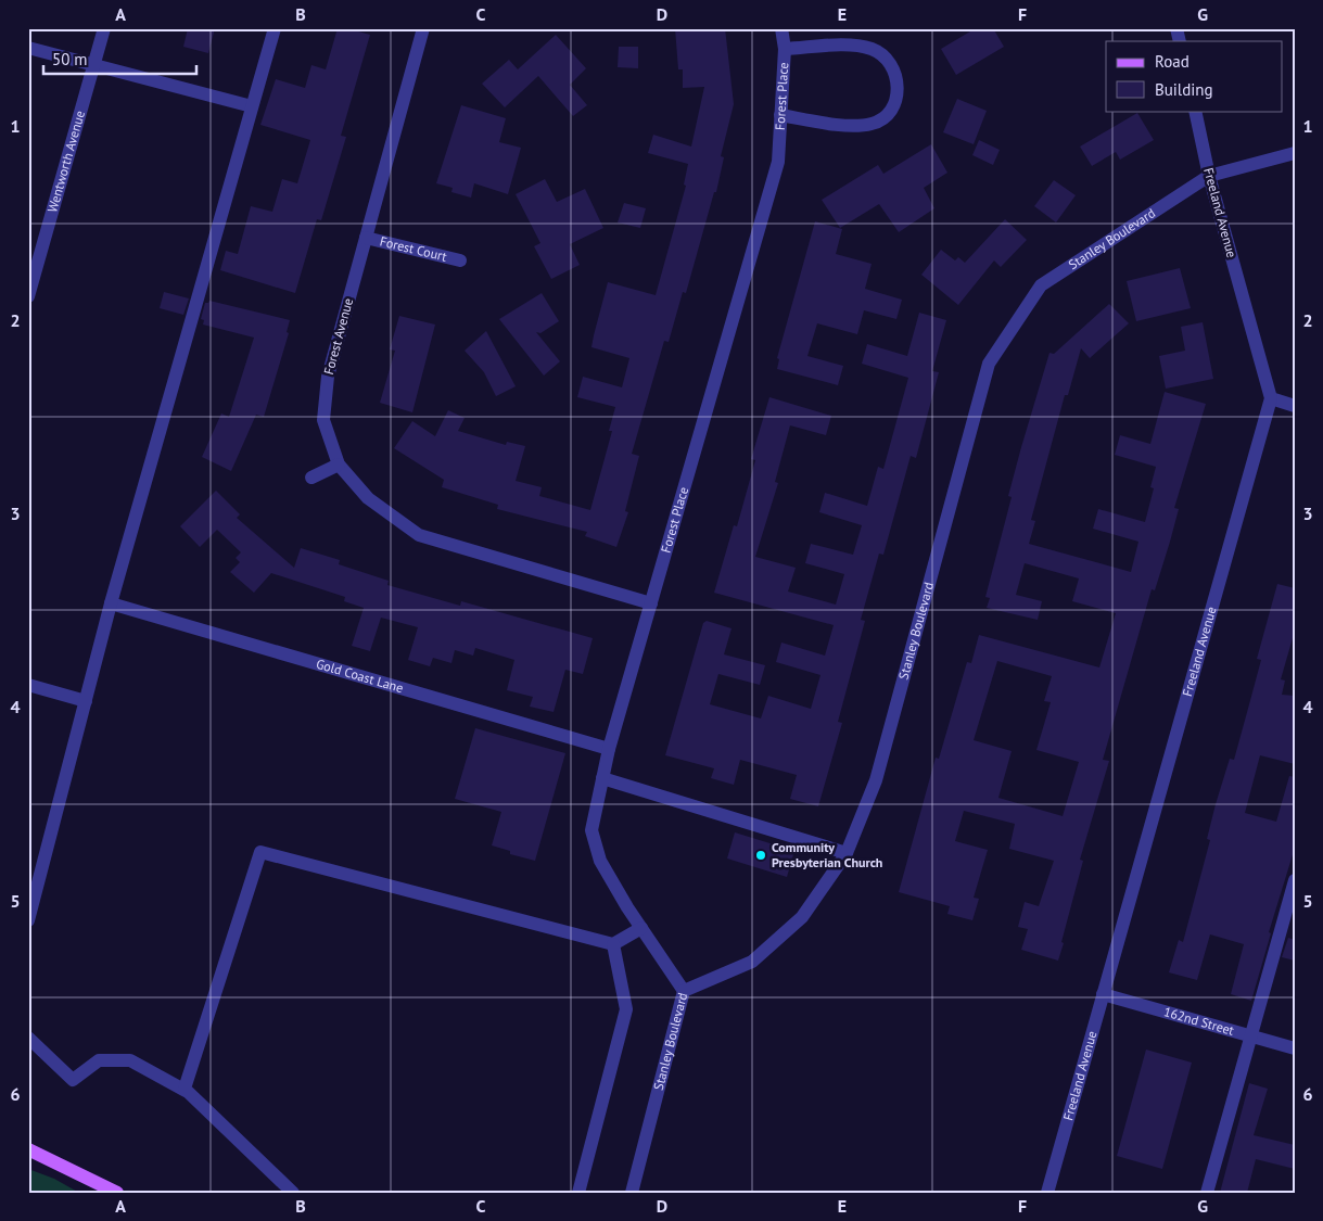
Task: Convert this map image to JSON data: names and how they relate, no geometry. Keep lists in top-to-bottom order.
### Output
{
  "streets": {
    "street": [
      "Forest Place",
      "Wentworth Avenue",
      "Freeland Avenue",
      "Stanley Boulevard",
      "Forest Court",
      "Forest Avenue",
      "Gold Coast Lane",
      "162nd Street"
    ]
  },
  "crossings": [
    ["Forest Place", "Stanley Boulevard"],
    ["Forest Place", "Forest Avenue"],
    ["Forest Place", "Gold Coast Lane"],
    ["Freeland Avenue", "Stanley Boulevard"],
    ["Freeland Avenue", "162nd Street"],
    ["Forest Court", "Forest Avenue"]
  ],
  "places": ["Community Presbyterian Church"],
  "legend": ["Road", "Building"],
  "scale_bar": "50 m",
  "grid": {
    "columns": [
      "A",
      "B",
      "C",
      "D",
      "E",
      "F",
      "G"
    ],
    "rows": [
      "1",
      "2",
      "3",
      "4",
      "5",
      "6"
    ]
  }
}
